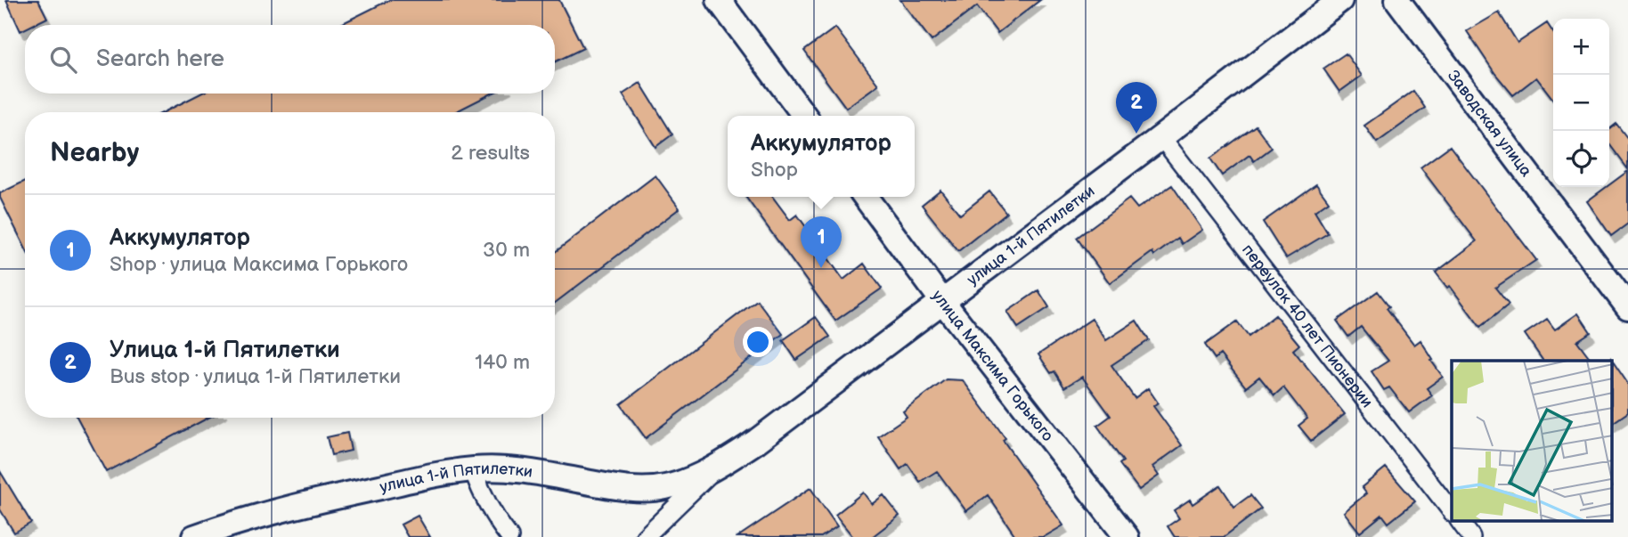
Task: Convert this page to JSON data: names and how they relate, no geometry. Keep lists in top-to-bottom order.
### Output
{
  "streets": {
    "main road": ["Заводская улица", "улица 1-й Пятилетки", "улица Максима Горького"],
    "street": ["переулок 40 лет Пионерии"]
  },
  "crossings": [
    ["улица 1-й Пятилетки", "переулок 40 лет Пионерии"],
    ["улица 1-й Пятилетки", "улица Максима Горького"]
  ],
  "page": {
    "map_buttons": ["+", "−"],
    "search": "Search here",
    "pins": ["2", "1"],
    "heading": ["Nearby", "2 results"],
    "popup": ["Аккумулятор", "Shop"],
    "list": [
      {
        "mark": "1",
        "name": "Аккумулятор",
        "note": "Shop · улица Максима Горького",
        "value": "30 m"
      },
      {
        "mark": "2",
        "name": "Улица 1-й Пятилетки",
        "note": "Bus stop · улица 1-й Пятилетки",
        "value": "140 m"
      }
    ]
  }
}
